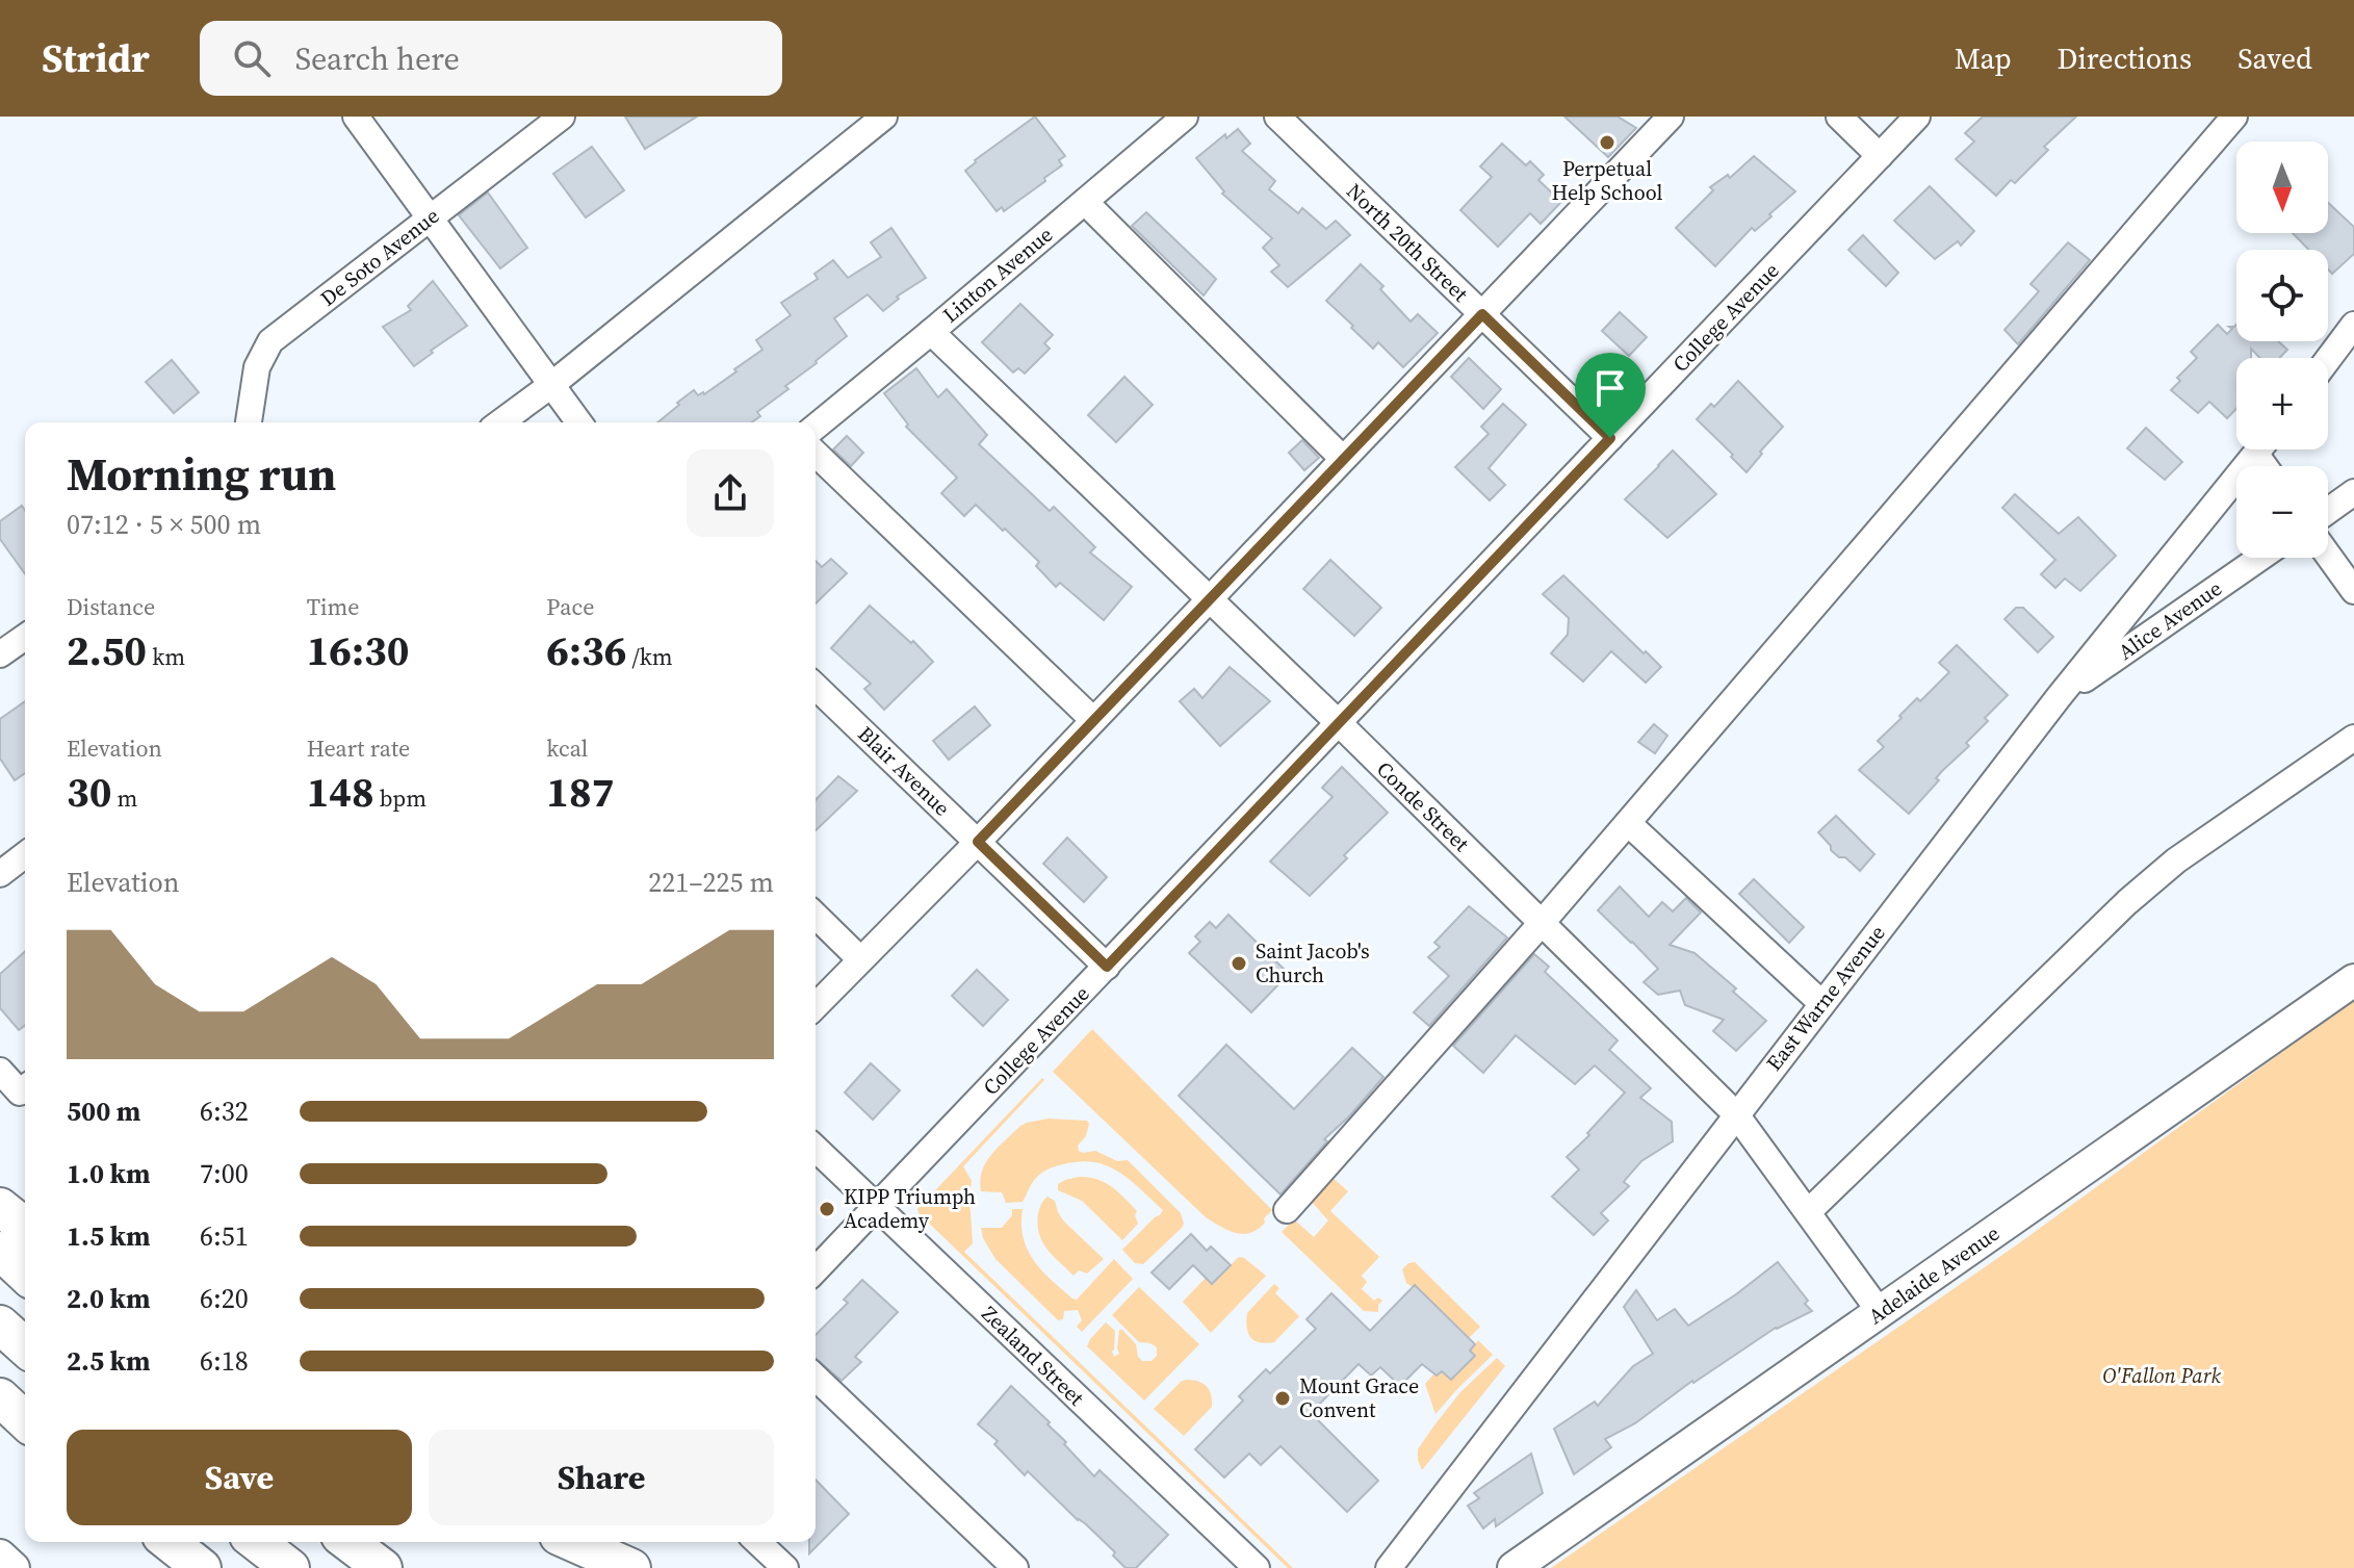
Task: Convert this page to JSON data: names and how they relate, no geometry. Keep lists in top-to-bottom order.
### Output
{
  "streets": {
    "main road": ["Adelaide Avenue"],
    "street": [
      "North 20th Street",
      "De Soto Avenue",
      "Linton Avenue",
      "College Avenue",
      "Alice Avenue",
      "Blair Avenue",
      "Conde Street",
      "East Warne Avenue",
      "Zealand Street"
    ]
  },
  "crossings": [
    ["North 20th Street", "College Avenue"],
    ["Linton Avenue", "Conde Street"],
    ["College Avenue", "Blair Avenue"],
    ["College Avenue", "Conde Street"],
    ["College Avenue", "Zealand Street"],
    ["Alice Avenue", "East Warne Avenue"],
    ["Conde Street", "East Warne Avenue"],
    ["Conde Street", "Adelaide Avenue"]
  ],
  "parks": ["O'Fallon Park"],
  "places": [
    "Perpetual Help School",
    "Saint Jacob's Church",
    "KIPP Triumph Academy",
    "Mount Grace Convent"
  ],
  "north": "bottom",
  "page": {
    "header": "Stridr",
    "search": "Search here",
    "nav": ["Map", "Directions", "Saved"],
    "map_buttons": ["+", "−"],
    "heading": ["Morning run", "07:12 · 5 × 500 m"],
    "stats": [
      ["Distance", "2.50 km"],
      ["Time", "16:30"],
      ["Pace", "6:36 /km"],
      ["Elevation", "30 m"],
      ["Heart rate", "148 bpm"],
      ["kcal", "187"]
    ],
    "chart": ["Elevation", "221–225 m"],
    "list": [
      {
        "name": "500 m",
        "note": "6:32"
      },
      {
        "name": "1.0 km",
        "note": "7:00"
      },
      {
        "name": "1.5 km",
        "note": "6:51"
      },
      {
        "name": "2.0 km",
        "note": "6:20"
      },
      {
        "name": "2.5 km",
        "note": "6:18"
      }
    ],
    "buttons": ["Save", "Share"]
  }
}
